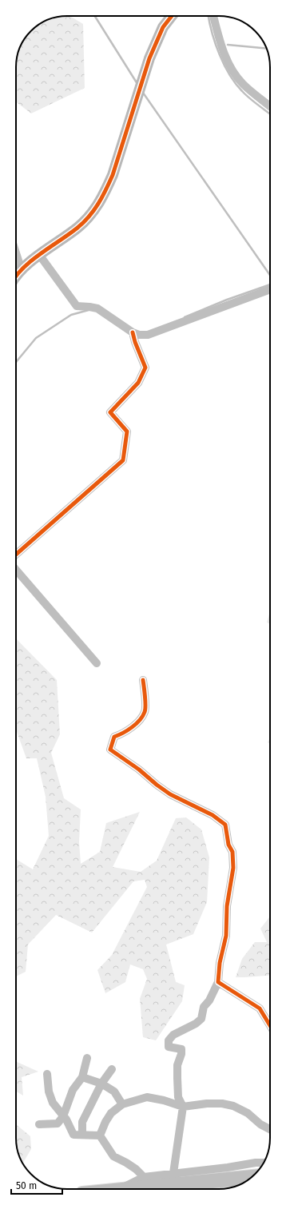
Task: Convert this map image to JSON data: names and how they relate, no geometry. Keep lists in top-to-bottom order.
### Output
{
  "scale_bar": "50 m"
}
